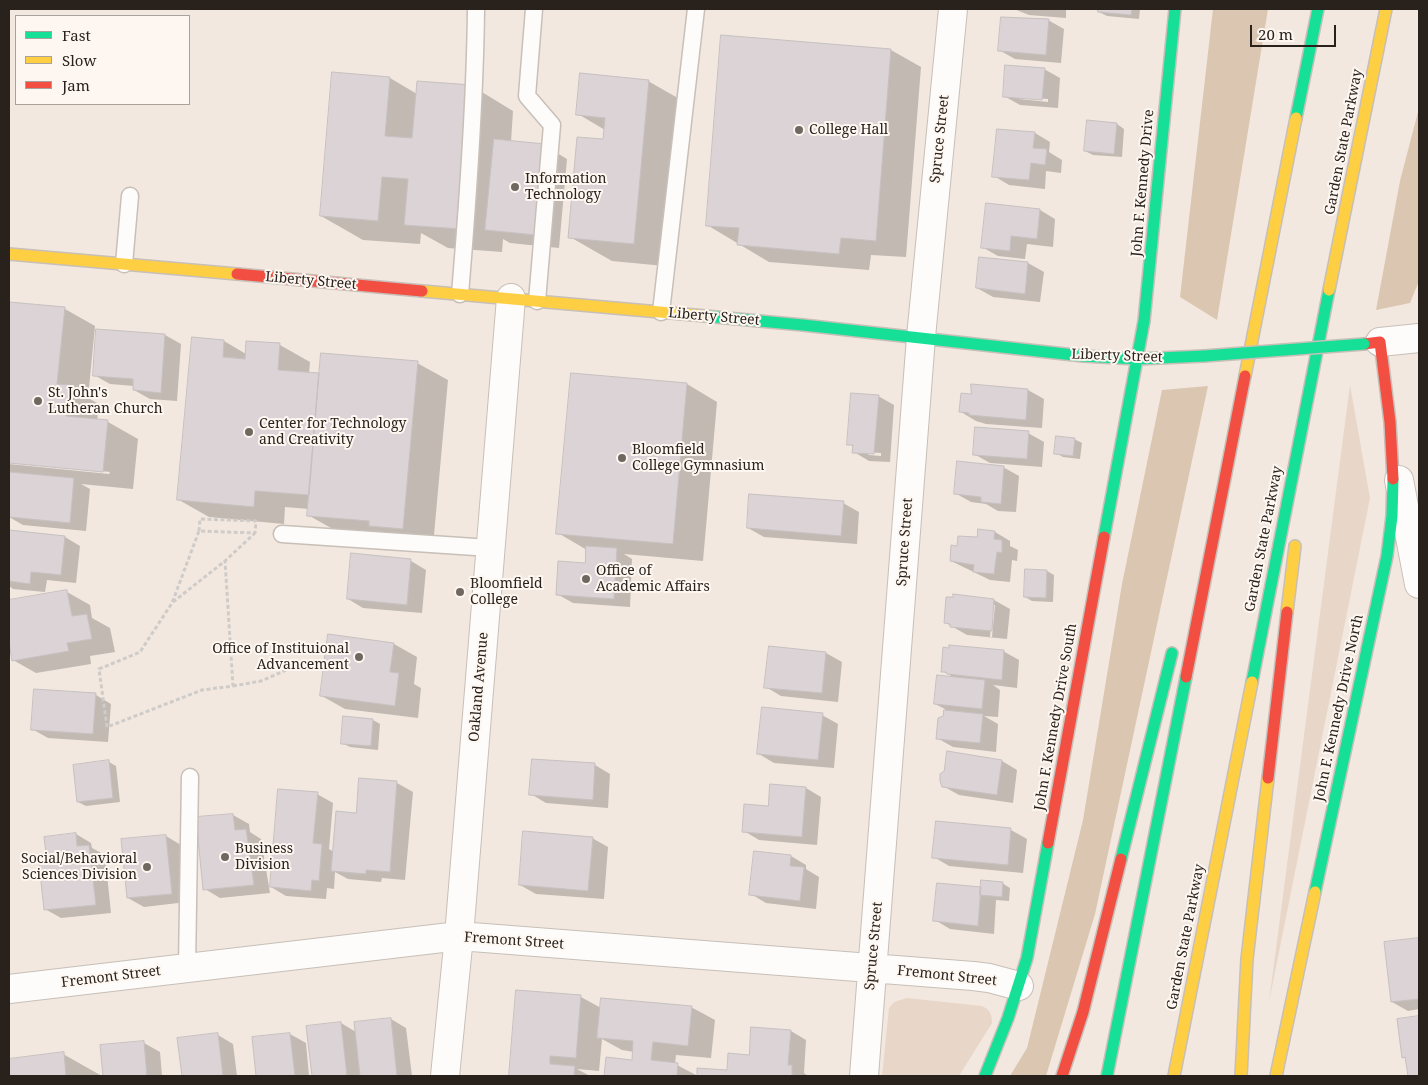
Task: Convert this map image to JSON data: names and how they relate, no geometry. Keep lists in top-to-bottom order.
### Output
{
  "streets": {
    "main road": [
      "Garden State Parkway",
      "John F. Kennedy Drive",
      "Liberty Street",
      "John F. Kennedy Drive North",
      "John F. Kennedy Drive South"
    ],
    "street": ["Spruce Street", "Oakland Avenue", "Fremont Street"]
  },
  "crossings": [
    ["Spruce Street", "Liberty Street"],
    ["Spruce Street", "Fremont Street"],
    ["John F. Kennedy Drive", "Liberty Street"],
    ["John F. Kennedy Drive", "John F. Kennedy Drive South"],
    ["Liberty Street", "Oakland Avenue"],
    ["Liberty Street", "John F. Kennedy Drive North"],
    ["Liberty Street", "John F. Kennedy Drive South"],
    ["Oakland Avenue", "Fremont Street"],
    ["John F. Kennedy Drive South", "Fremont Street"]
  ],
  "places": [
    "College Hall",
    "Information Technology",
    "St. John's Lutheran Church",
    "Center for Technology and Creativity",
    "Bloomfield College Gymnasium",
    "Office of Academic Affairs",
    "Bloomfield College",
    "Office of Instituional Advancement",
    "Business Division",
    "Social/Behavioral Sciences Division"
  ],
  "legend": ["Fast", "Slow", "Jam"],
  "scale_bar": "20 m"
}
